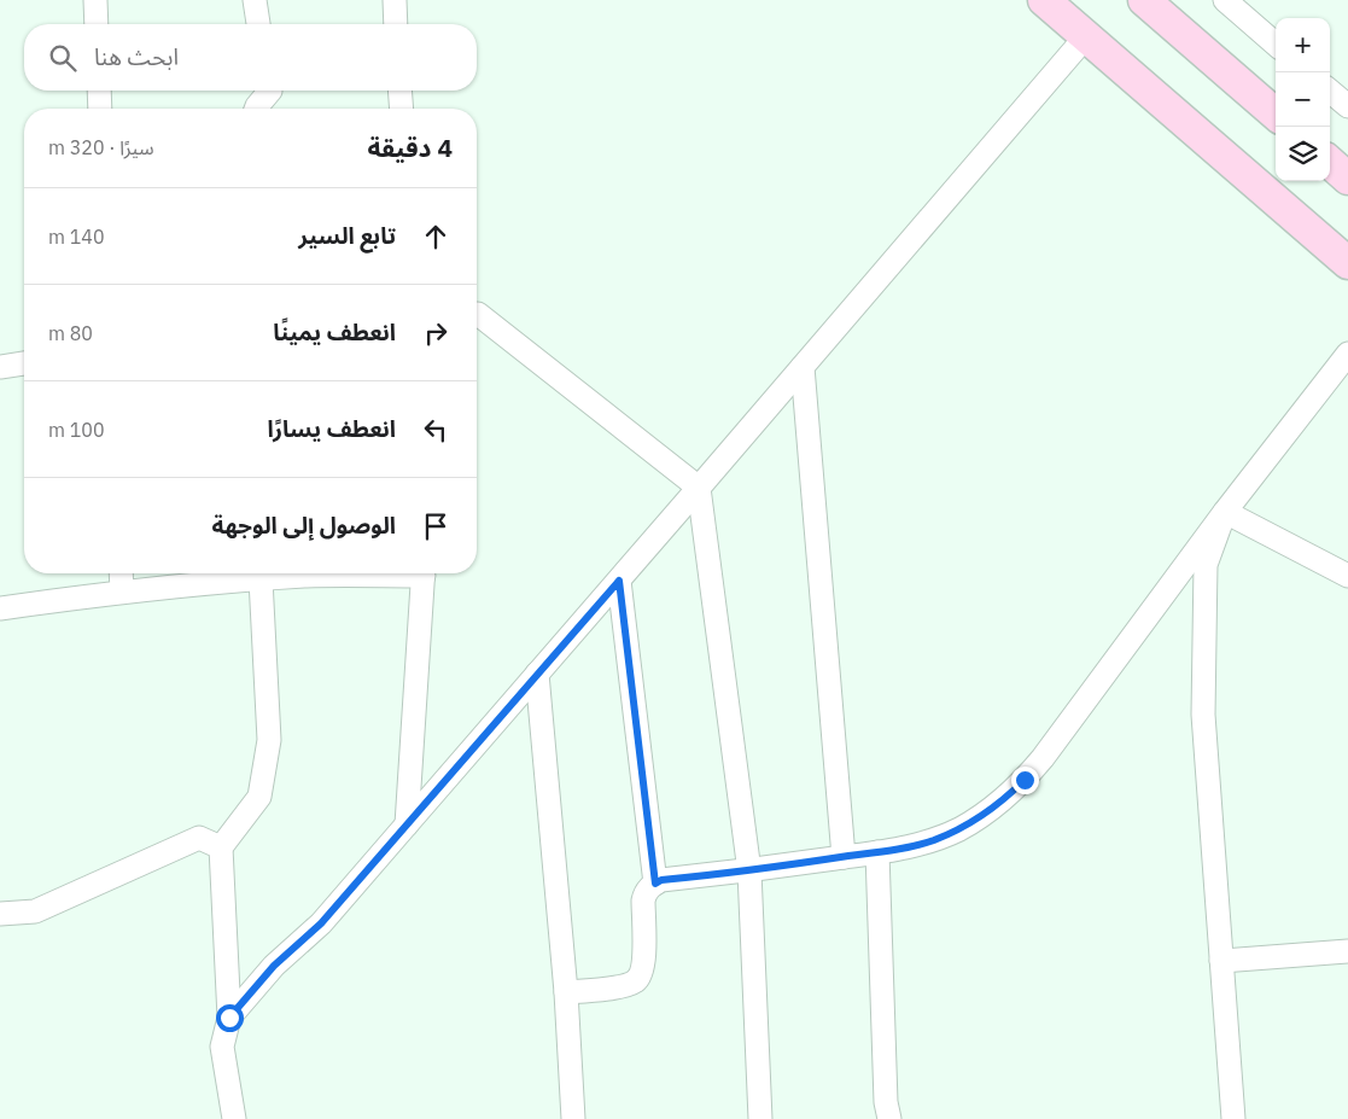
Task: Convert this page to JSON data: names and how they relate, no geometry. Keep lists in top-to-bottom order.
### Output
{
  "page": {
    "map_buttons": ["+", "−"],
    "search": "ابحث هنا",
    "heading": ["4 دقيقة", "سيرًا · 320 m"],
    "list": [
      ["تابع السير", "140 m"],
      ["انعطف يمينًا", "80 m"],
      ["انعطف يسارًا", "100 m"],
      "الوصول إلى الوجهة"
    ]
  }
}
